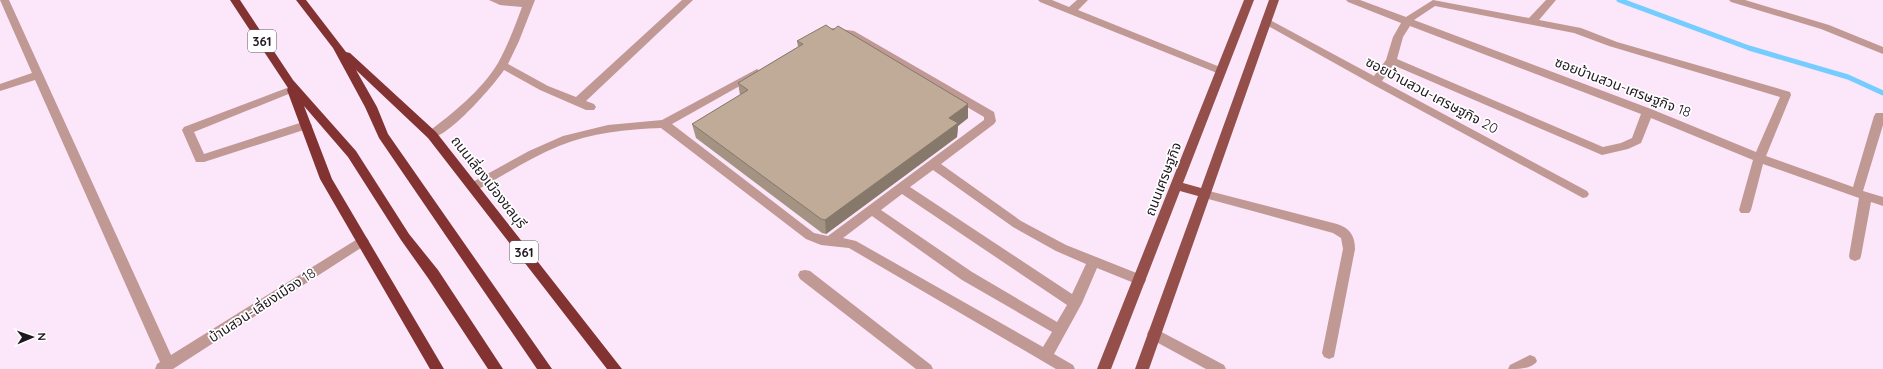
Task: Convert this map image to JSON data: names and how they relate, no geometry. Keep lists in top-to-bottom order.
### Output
{
  "streets": {
    "highway": ["361", "ถนนเลี่ยงเมืองชลบุรี"],
    "main road": ["ถนนเศรษฐกิจ"],
    "street": ["ซอยบ้านสวน-เศรษฐกิจ 18", "ซอยบ้านสวน-เศรษฐกิจ 20", "บ้านสวน-เลี่ยงเมือง 18"]
  },
  "crossings": [
    ["361", "บ้านสวน-เลี่ยงเมือง 18"]
  ],
  "north": "right"
}
